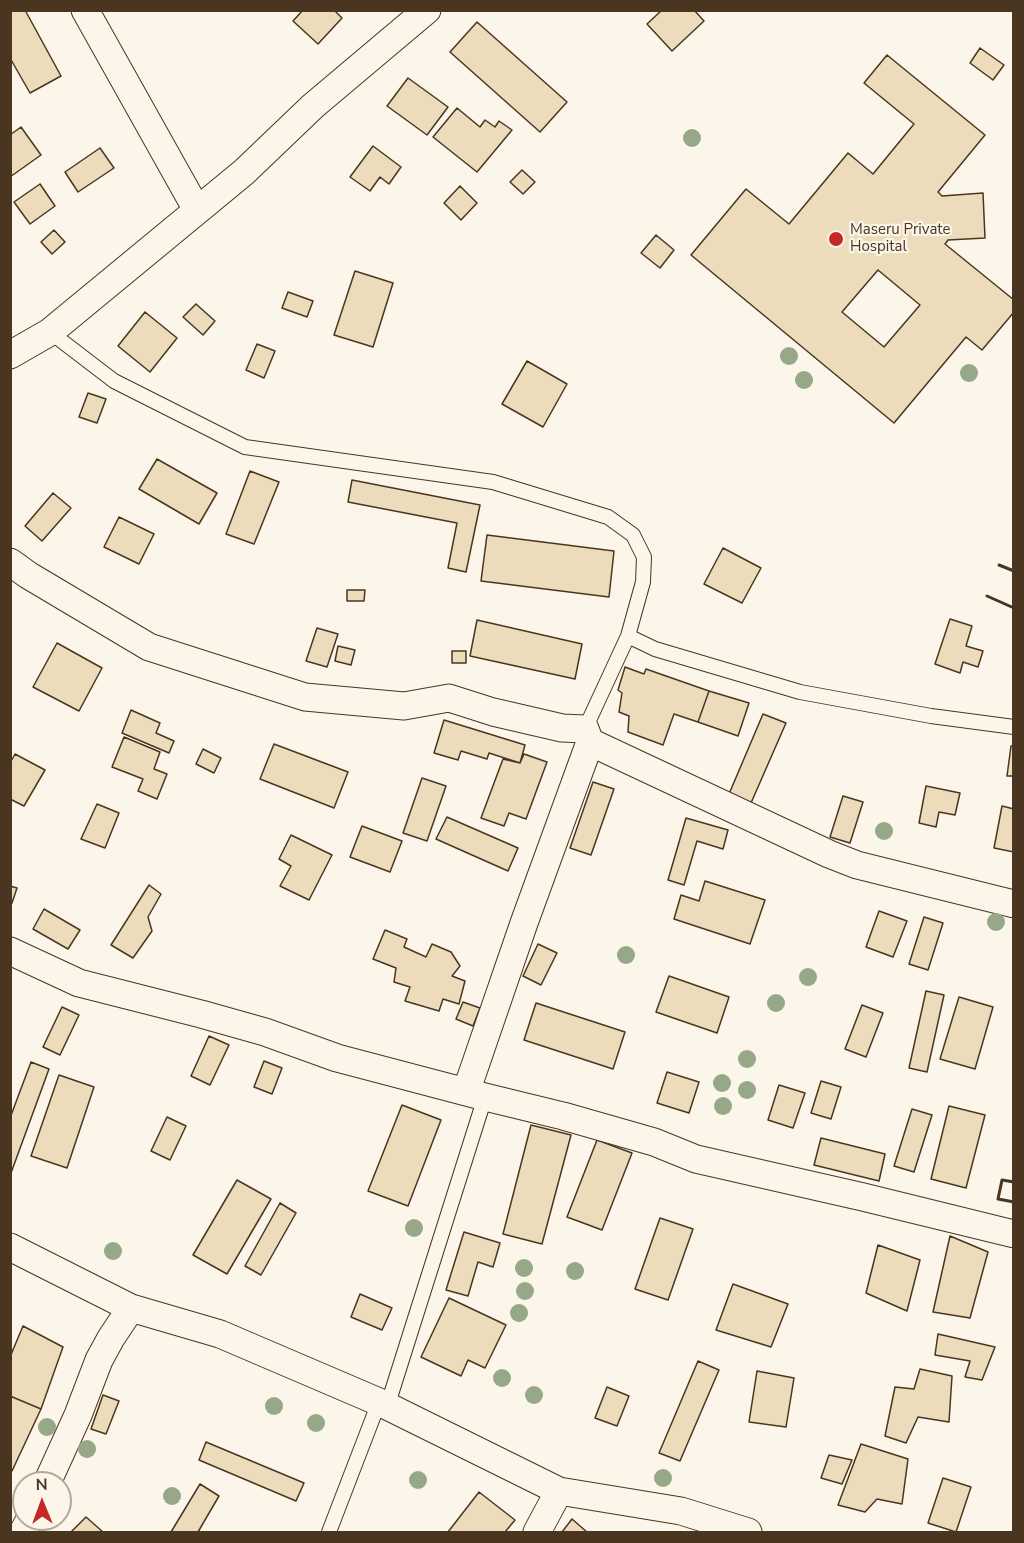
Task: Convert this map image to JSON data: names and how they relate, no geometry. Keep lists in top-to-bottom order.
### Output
{
  "places": ["Maseru Private Hospital"],
  "north": "top"
}
